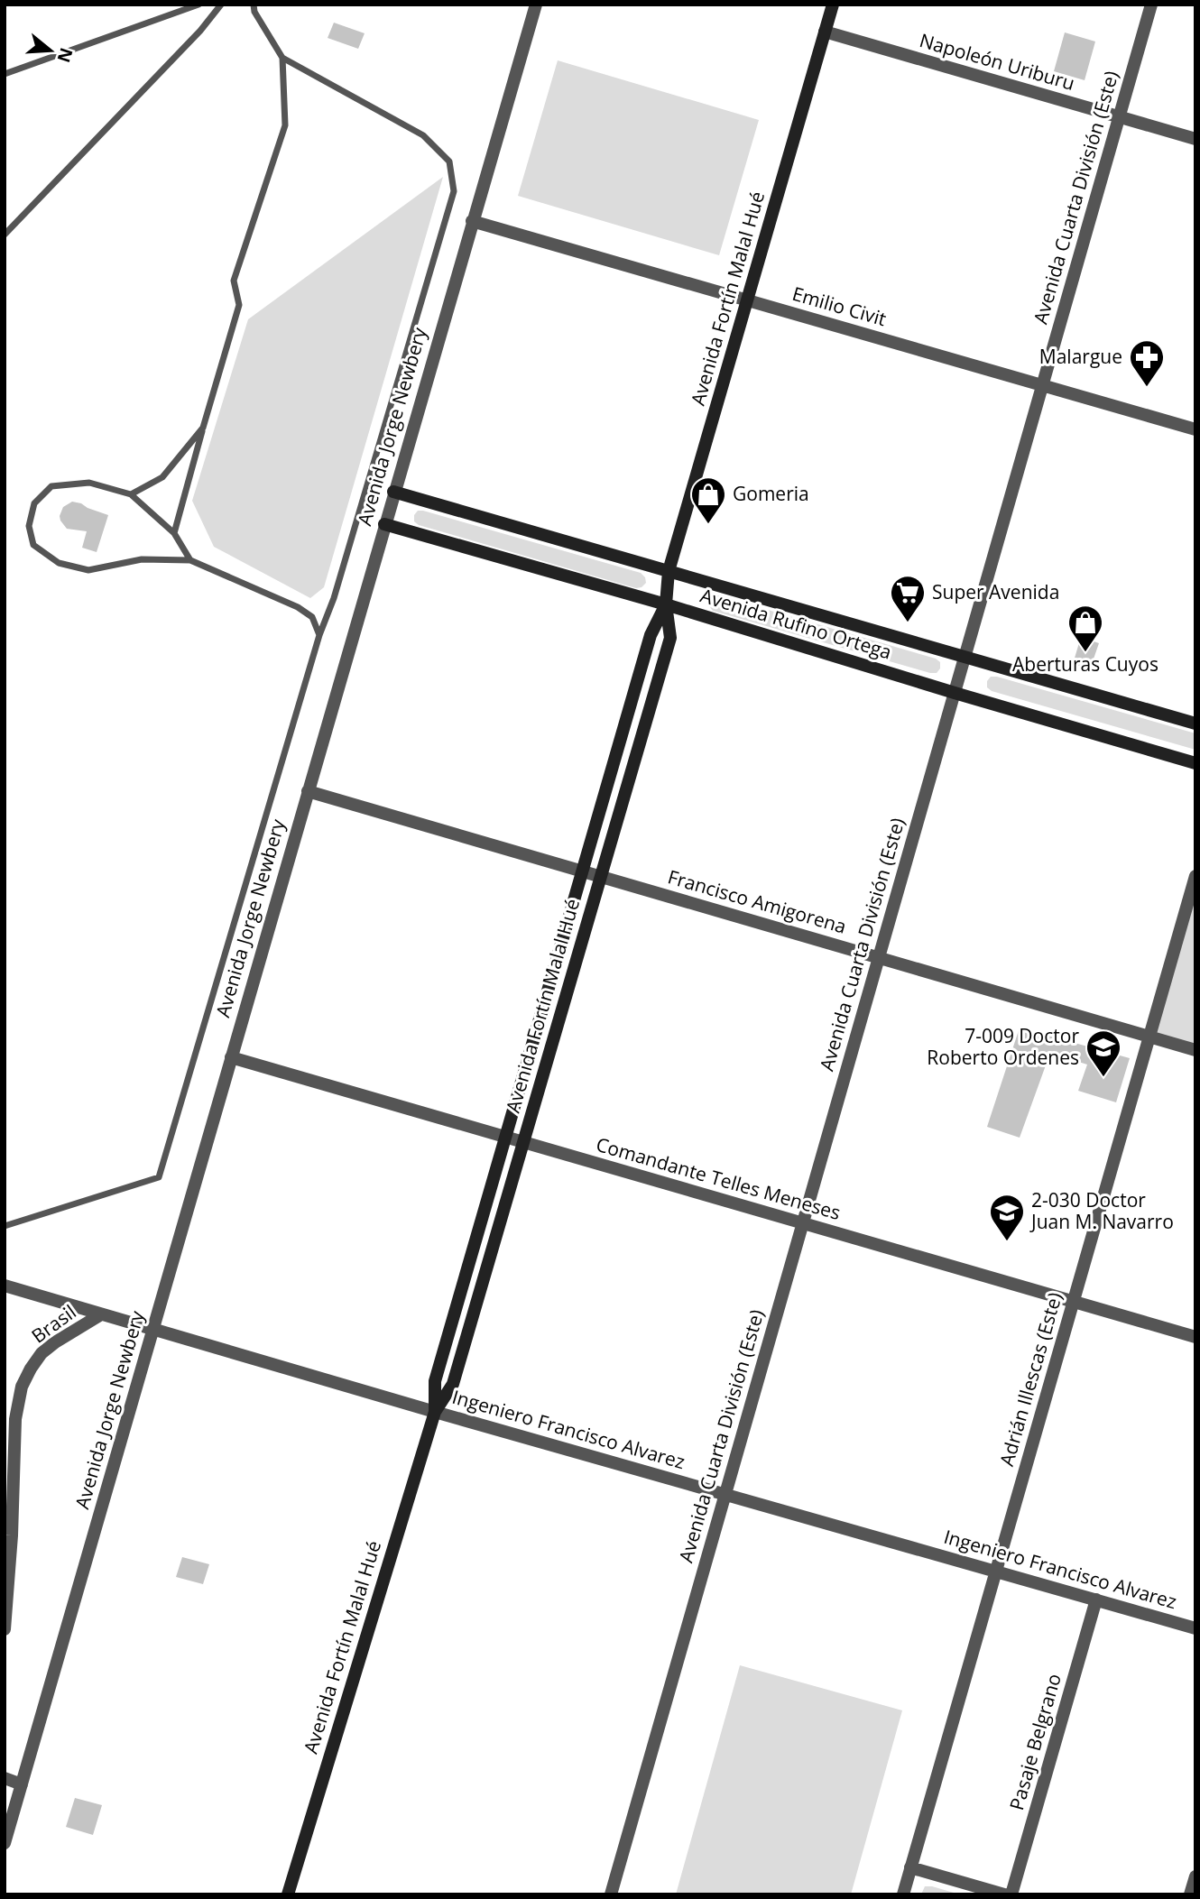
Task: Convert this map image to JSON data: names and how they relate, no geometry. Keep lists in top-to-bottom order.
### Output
{
  "streets": {
    "street": [
      "Napoleón Uriburu",
      "Avenida Cuarta División (Este)",
      "Avenida Fortín Malal Hué",
      "Emilio Civit",
      "Avenida Jorge Newbery",
      "Avenida Rufino Ortega",
      "Francisco Amigorena",
      "Comandante Telles Meneses",
      "Brasil",
      "Adrián Illescas (Este)",
      "Ingeniero Francisco Alvarez",
      "Pasaje Belgrano"
    ]
  },
  "crossings": [
    ["Napoleón Uriburu", "Avenida Cuarta División (Este)"],
    ["Napoleón Uriburu", "Avenida Fortín Malal Hué"],
    ["Avenida Cuarta División (Este)", "Emilio Civit"],
    ["Avenida Cuarta División (Este)", "Avenida Rufino Ortega"],
    ["Avenida Cuarta División (Este)", "Francisco Amigorena"],
    ["Avenida Cuarta División (Este)", "Comandante Telles Meneses"],
    ["Avenida Cuarta División (Este)", "Ingeniero Francisco Alvarez"],
    ["Avenida Fortín Malal Hué", "Emilio Civit"],
    ["Avenida Fortín Malal Hué", "Avenida Rufino Ortega"],
    ["Avenida Fortín Malal Hué", "Francisco Amigorena"],
    ["Avenida Fortín Malal Hué", "Comandante Telles Meneses"],
    ["Avenida Fortín Malal Hué", "Ingeniero Francisco Alvarez"],
    ["Emilio Civit", "Avenida Jorge Newbery"],
    ["Avenida Jorge Newbery", "Avenida Rufino Ortega"],
    ["Avenida Jorge Newbery", "Francisco Amigorena"],
    ["Avenida Jorge Newbery", "Comandante Telles Meneses"],
    ["Avenida Jorge Newbery", "Ingeniero Francisco Alvarez"],
    ["Francisco Amigorena", "Adrián Illescas (Este)"],
    ["Comandante Telles Meneses", "Adrián Illescas (Este)"],
    ["Brasil", "Ingeniero Francisco Alvarez"],
    ["Adrián Illescas (Este)", "Ingeniero Francisco Alvarez"],
    ["Ingeniero Francisco Alvarez", "Pasaje Belgrano"]
  ],
  "places": {
    "pharmacy": ["Malargue"],
    "shop": ["Gomeria", "Aberturas Cuyos"],
    "supermarket": ["Super Avenida"],
    "school or university": ["7-009 Doctor Roberto Ordenes", "2-030 Doctor Juan M. Navarro"]
  },
  "north": "right"
}
